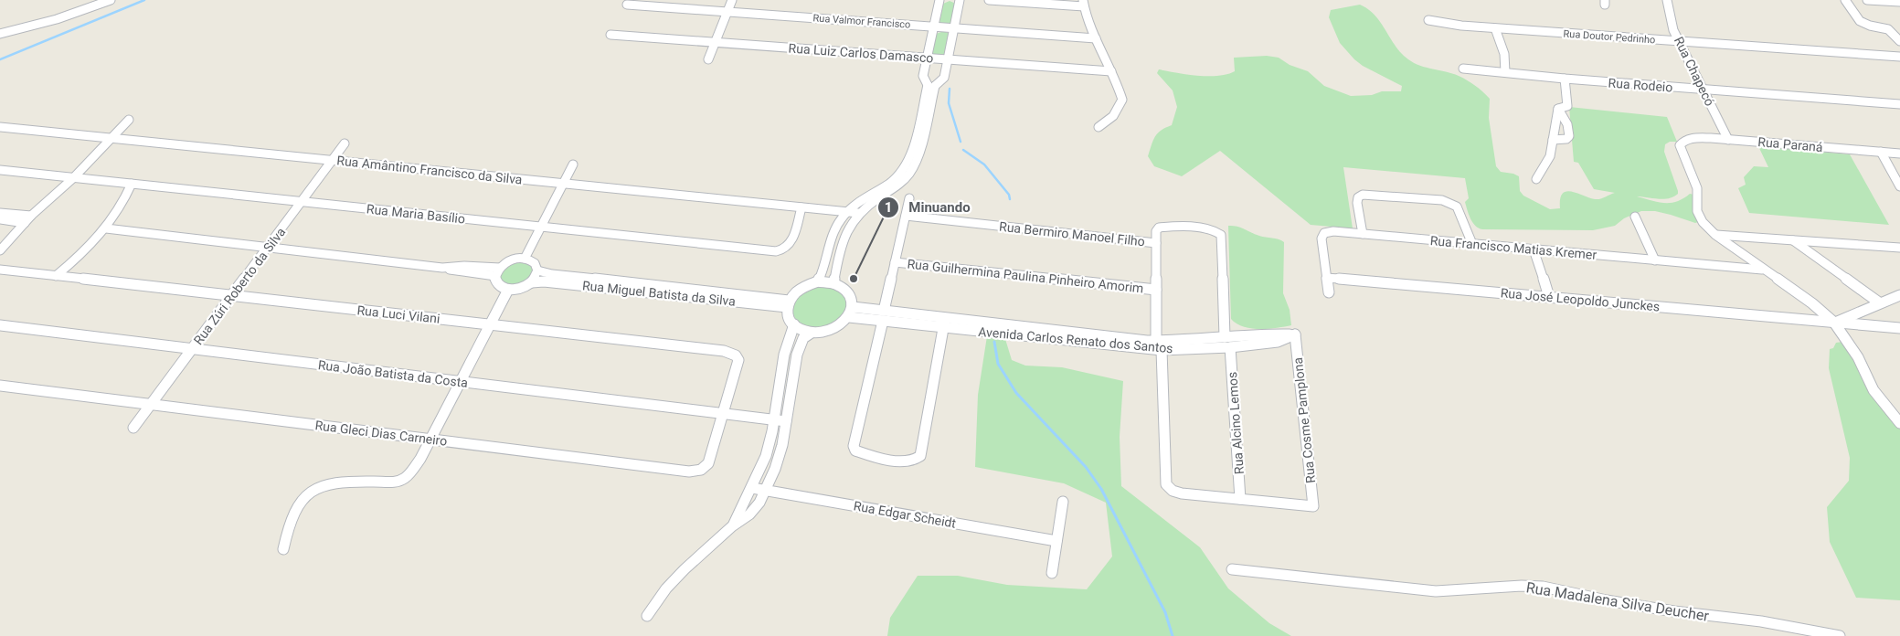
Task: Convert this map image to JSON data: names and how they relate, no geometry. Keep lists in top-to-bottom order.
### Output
{
  "streets": {
    "street": [
      "Rua Valmor Francisco",
      "Rua Doutor Pedrinho",
      "Rua Luiz Carlos Damasco",
      "Rua Chapecó",
      "Rua Rodeio",
      "Rua Paraná",
      "Rua Amântino Francisco da Silva",
      "Rua Maria Basílio",
      "Rua Bermiro Manoel Filho",
      "Rua Francisco Matias Kremer",
      "Rua Guilhermina Paulina Pinheiro Amorim",
      "Rua Zúri Roberto da Silva",
      "Rua Miguel Batista da Silva",
      "Rua José Leopoldo Junckes",
      "Rua Luci Vilani",
      "Avenida Carlos Renato dos Santos",
      "Rua João Batista da Costa",
      "Rua Cosme Pamplona",
      "Rua Alcino Lemos",
      "Rua Gleci Dias Carneiro",
      "Rua Edgar Scheidt",
      "Rua Madalena Silva Deucher"
    ]
  },
  "crossings": [
    ["Rua Doutor Pedrinho", "Rua Chapecó"],
    ["Rua Chapecó", "Rua Rodeio"],
    ["Rua Chapecó", "Rua Paraná"],
    ["Rua Amântino Francisco da Silva", "Rua Maria Basílio"],
    ["Rua Amântino Francisco da Silva", "Rua Zúri Roberto da Silva"],
    ["Rua Maria Basílio", "Rua Zúri Roberto da Silva"],
    ["Rua Francisco Matias Kremer", "Rua José Leopoldo Junckes"],
    ["Rua Zúri Roberto da Silva", "Rua Luci Vilani"],
    ["Rua Zúri Roberto da Silva", "Rua João Batista da Costa"],
    ["Rua Zúri Roberto da Silva", "Rua Gleci Dias Carneiro"],
    ["Rua Miguel Batista da Silva", "Avenida Carlos Renato dos Santos"],
    ["Rua Luci Vilani", "Rua João Batista da Costa"],
    ["Rua Luci Vilani", "Rua Gleci Dias Carneiro"],
    ["Avenida Carlos Renato dos Santos", "Rua Cosme Pamplona"],
    ["Avenida Carlos Renato dos Santos", "Rua Alcino Lemos"],
    ["Rua João Batista da Costa", "Rua Gleci Dias Carneiro"],
    ["Rua Cosme Pamplona", "Rua Alcino Lemos"]
  ],
  "places": ["Minuando"]
}
